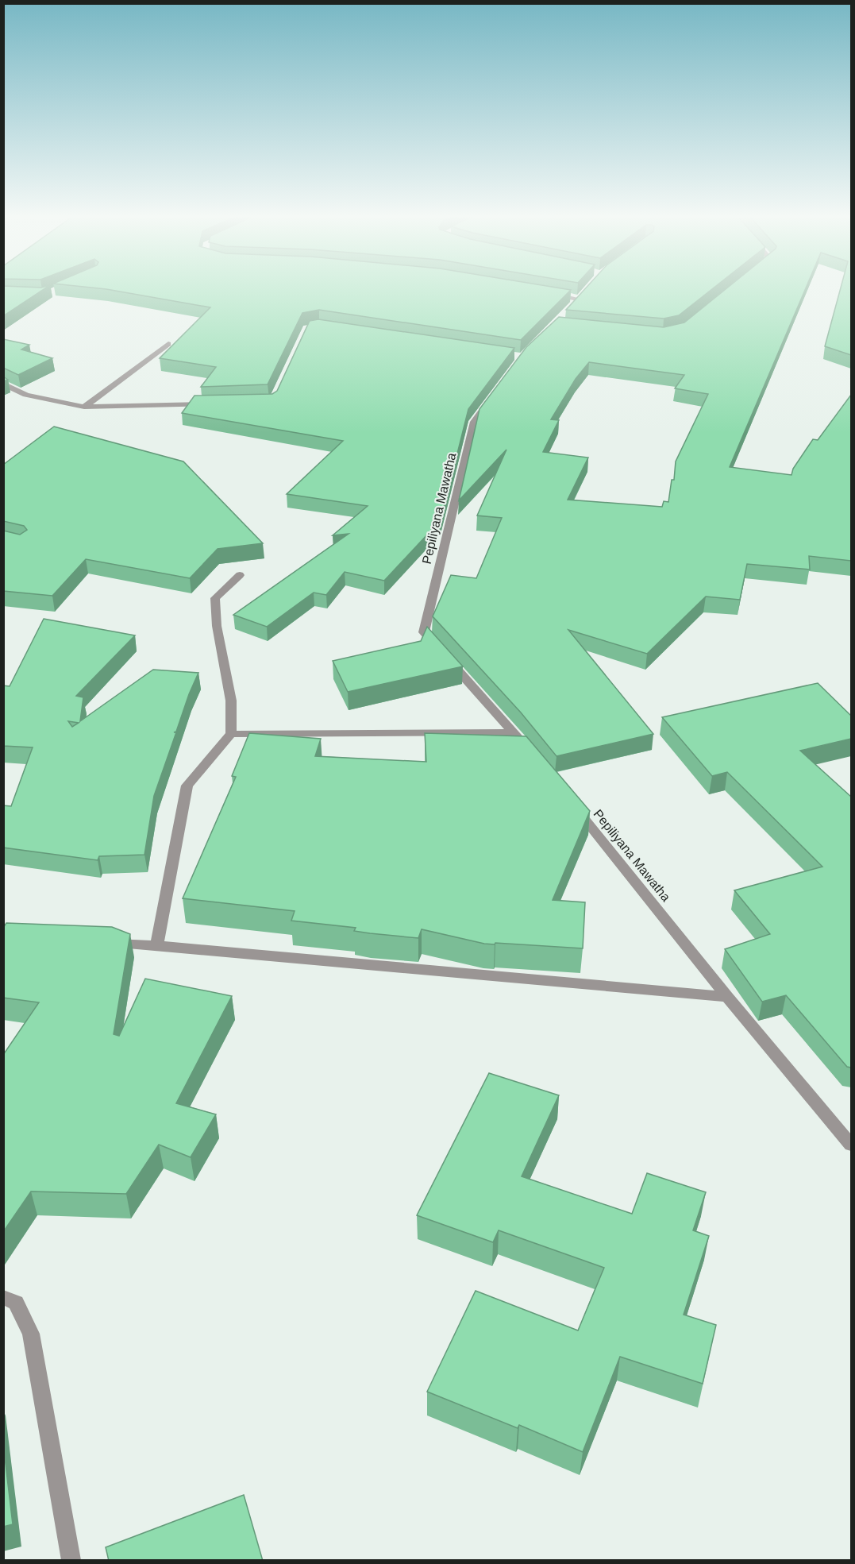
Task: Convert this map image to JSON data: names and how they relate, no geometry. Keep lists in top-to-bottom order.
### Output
{
  "streets": {
    "street": ["Pepiliyana Mawatha"]
  }
}
